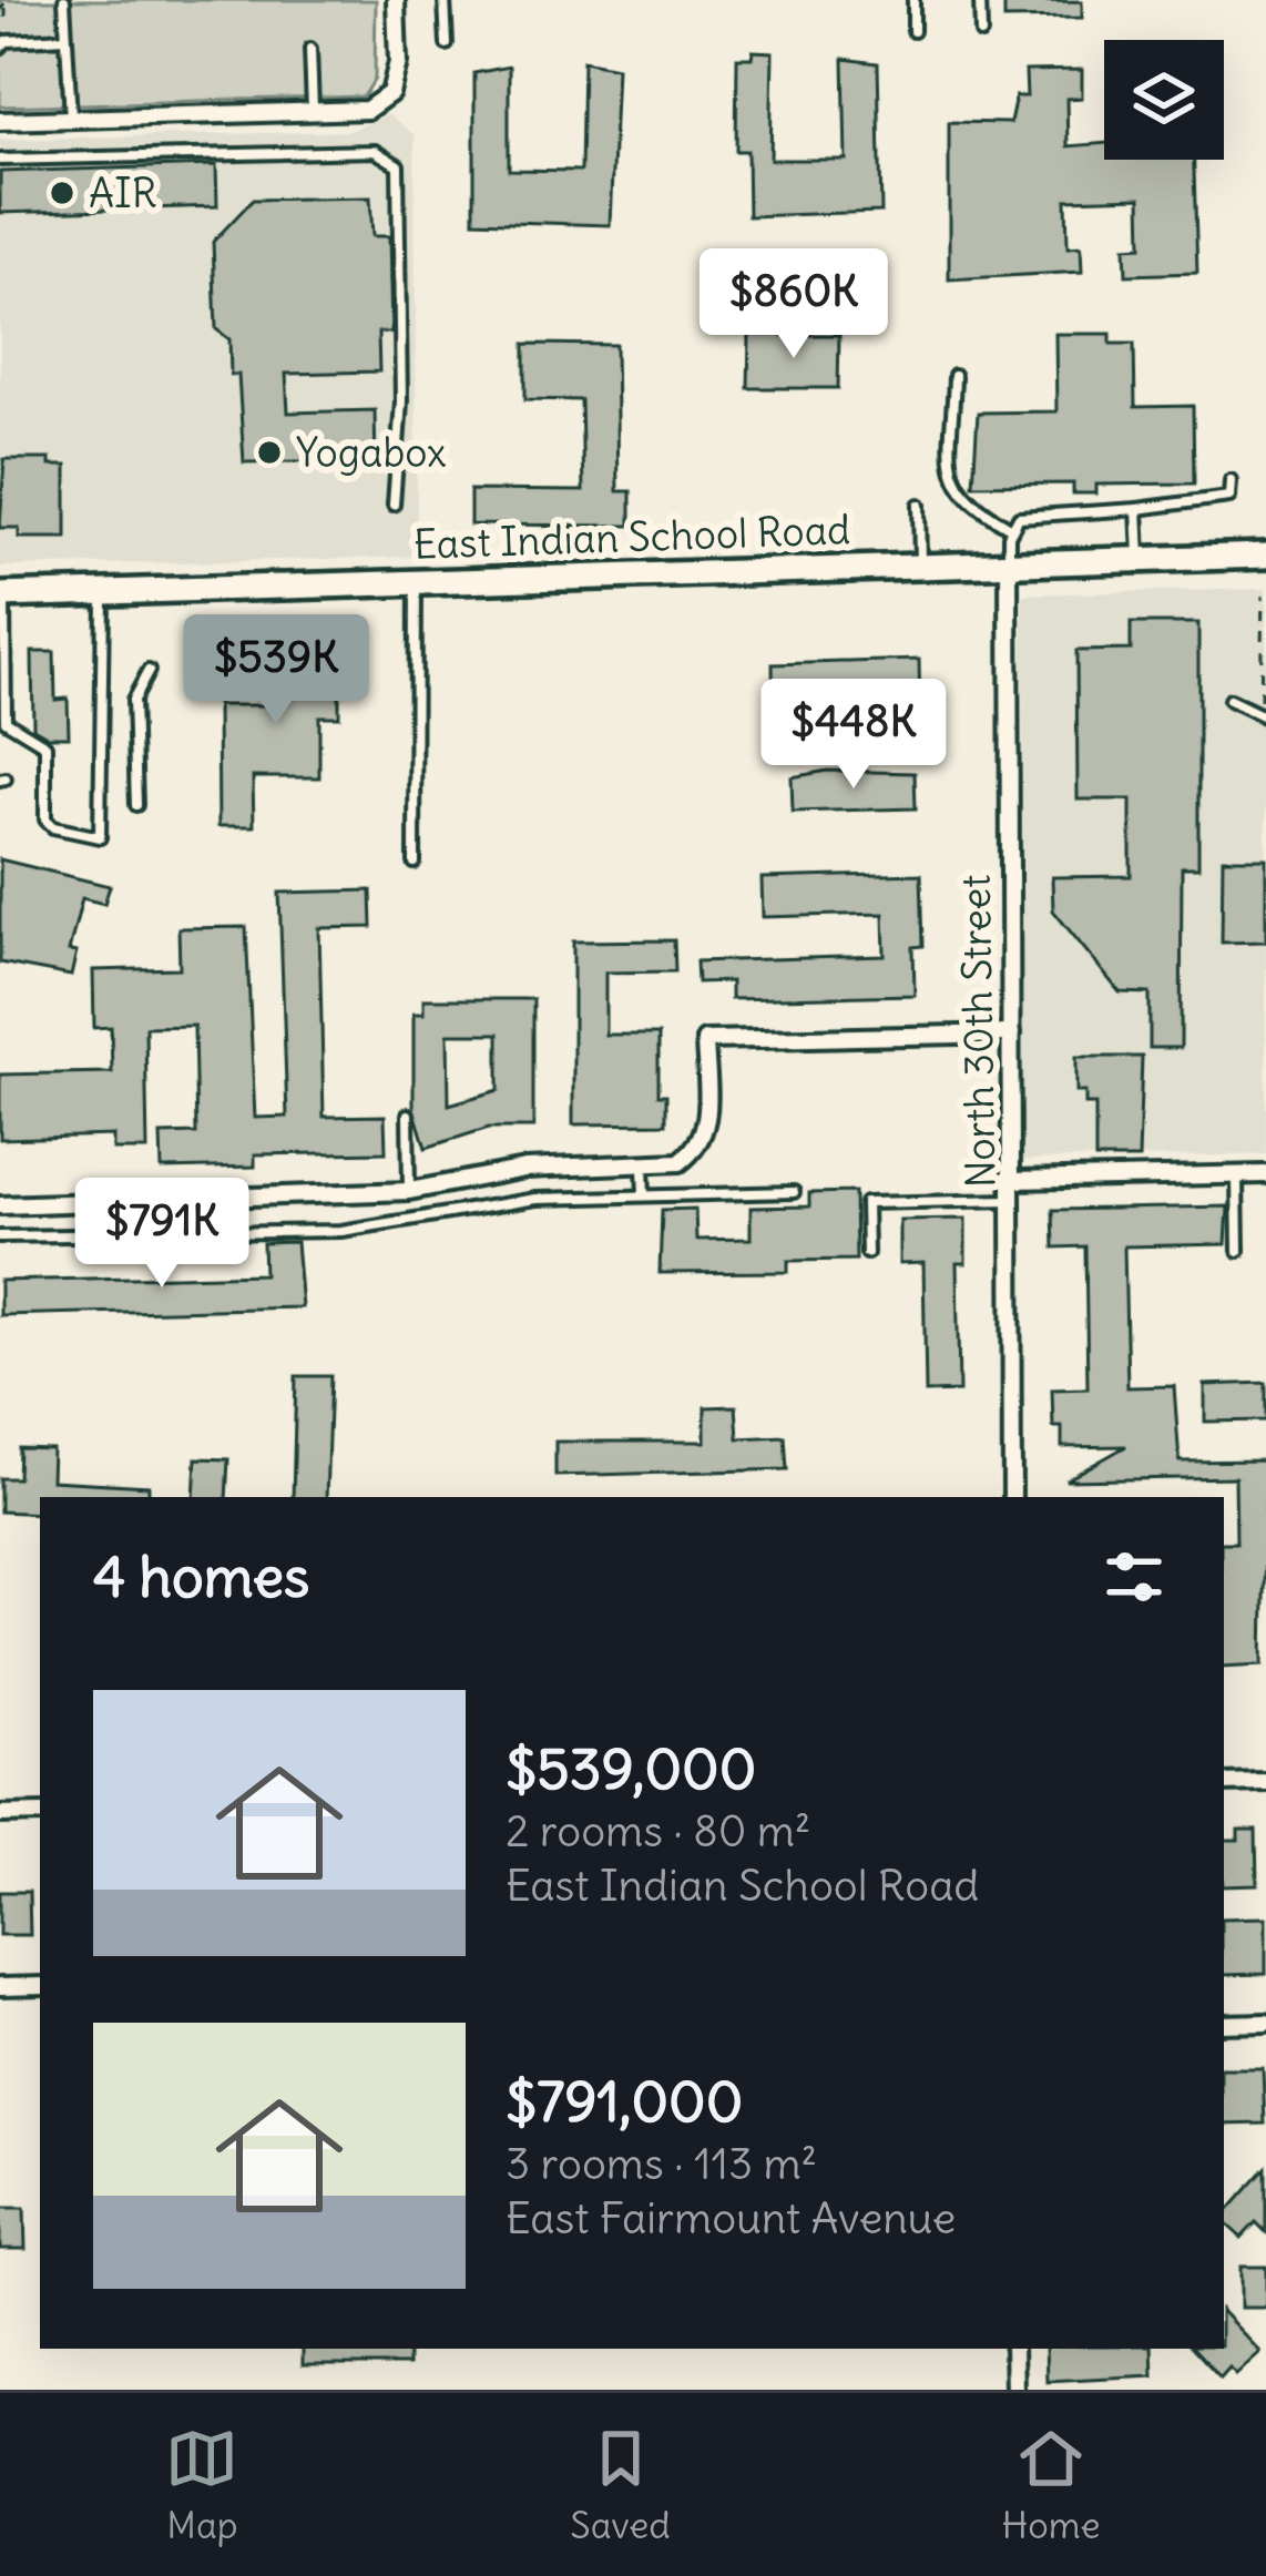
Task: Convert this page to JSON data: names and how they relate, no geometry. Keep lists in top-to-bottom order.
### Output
{
  "streets": {
    "main road": ["East Indian School Road"],
    "street": ["North 30th Street"]
  },
  "crossings": [
    ["East Indian School Road", "North 30th Street"]
  ],
  "places": ["AIR", "Yogabox"],
  "page": {
    "price": [
      "$860K",
      "$539K",
      "$448K",
      "$791K"
    ],
    "heading": "4 homes",
    "list": [
      {
        "name": "$539,000",
        "note": "2 rooms · 80 m² · East Indian School Road"
      },
      {
        "name": "$791,000",
        "note": "3 rooms · 113 m² · East Fairmount Avenue"
      }
    ],
    "tabs": ["Map", "Saved", "Home"]
  }
}
